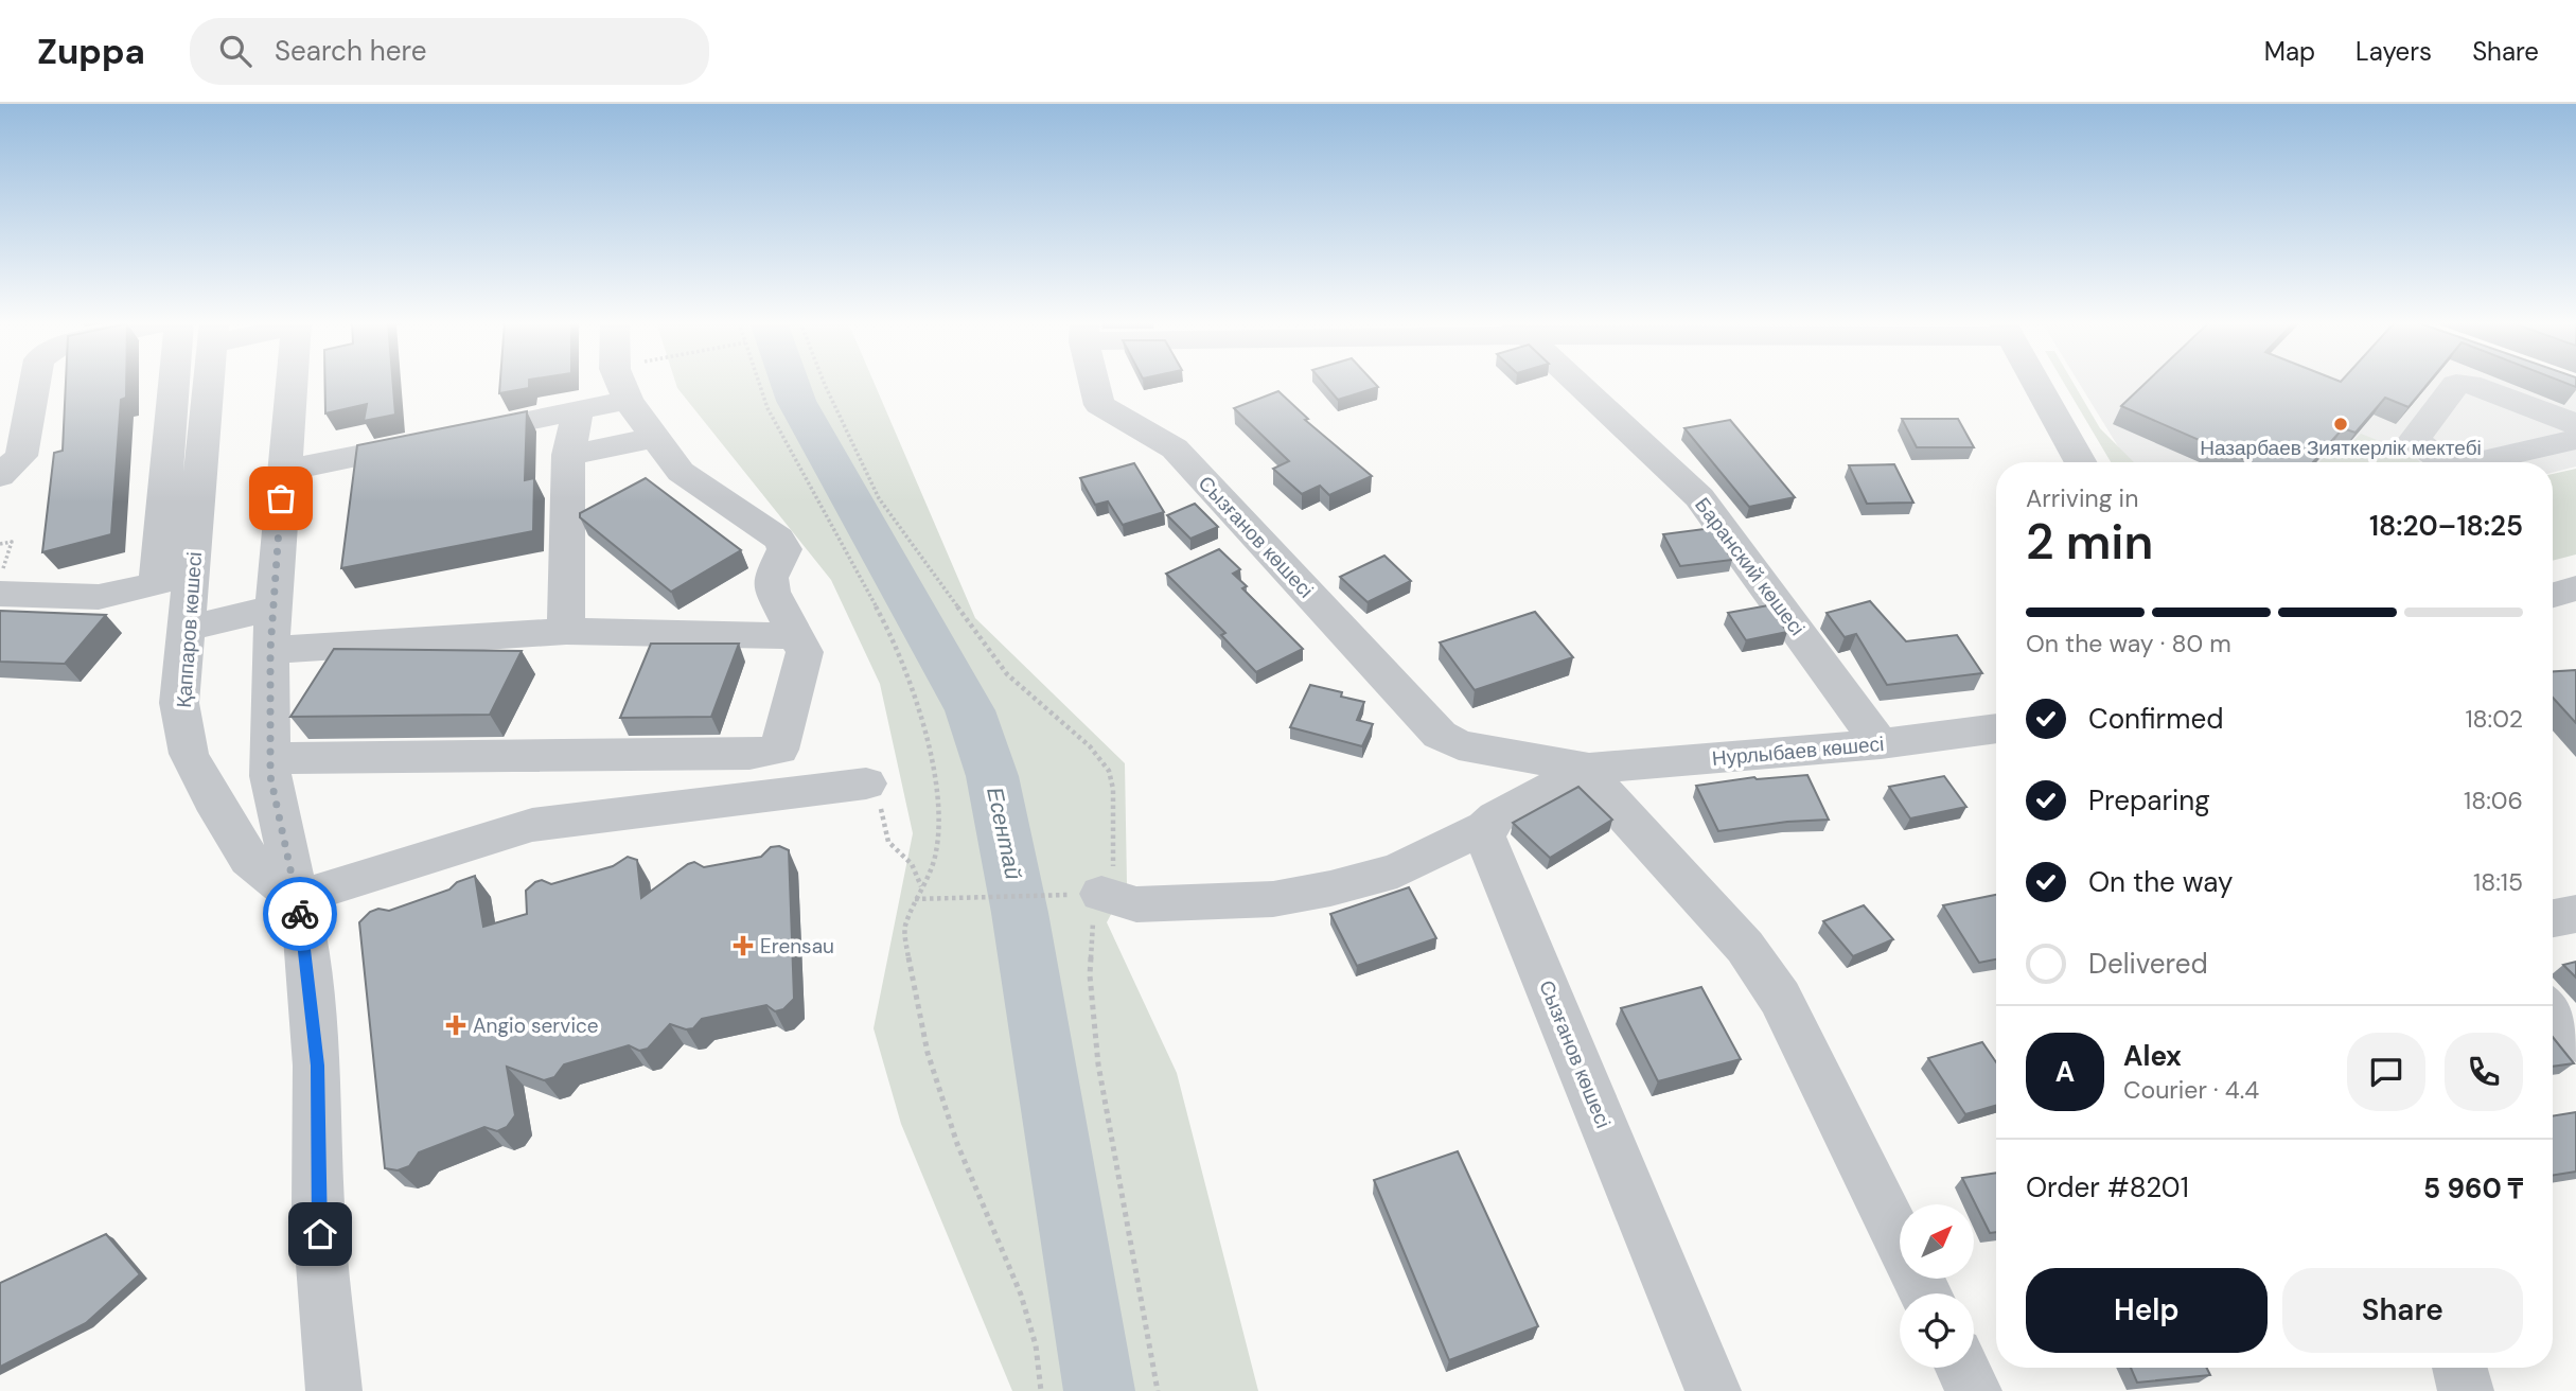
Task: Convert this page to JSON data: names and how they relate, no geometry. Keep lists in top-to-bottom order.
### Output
{
  "streets": {
    "street": [
      "Сызғанов көшесі",
      "Баранский көшесі",
      "Қаппаров көшесі",
      "Нурлыбаев көшесі"
    ]
  },
  "crossings": [
    ["Сызғанов көшесі", "Нурлыбаев көшесі"],
    ["Баранский көшесі", "Нурлыбаев көшесі"]
  ],
  "water": ["Есентай"],
  "places": {
    "other": ["Назарбаев Зияткерлік мектебі"],
    "health": ["Erensau", "Angio service"]
  },
  "north": "top right",
  "page": {
    "header": "Zuppa",
    "search": "Search here",
    "nav": ["Map", "Layers", "Share"],
    "heading": ["2 min", "Arriving in", "18:20–18:25"],
    "panel": [
      "Alex",
      "Courier · 4.4",
      "Order #8201",
      "5 960 ₸"
    ],
    "bar": "On the way · 80 m",
    "list": [
      ["Confirmed", "18:02"],
      ["Preparing", "18:06"],
      ["On the way", "18:15"],
      "Delivered"
    ],
    "round": "A",
    "buttons": ["Help", "Share"]
  }
}
